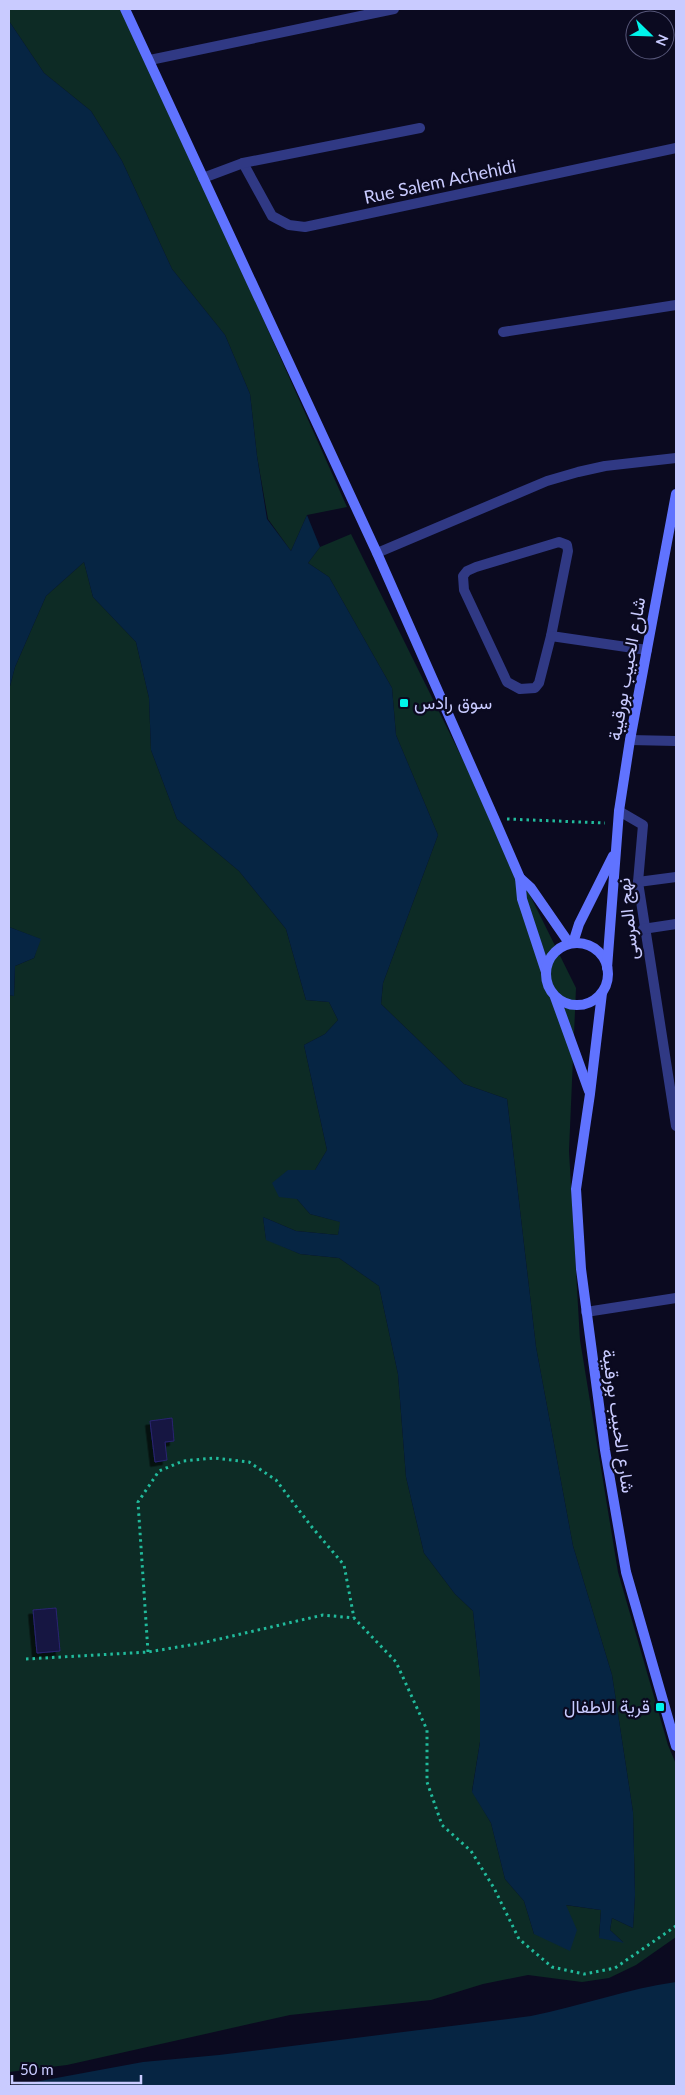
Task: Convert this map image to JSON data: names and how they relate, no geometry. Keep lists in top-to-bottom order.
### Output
{
  "streets": {
    "street": ["Rue Salem Achehidi", "شارع الحبيب بورقيبة", "نهج المرسى"]
  },
  "crossings": [
    ["شارع الحبيب بورقيبة", "نهج المرسى"]
  ],
  "places": {
    "transit": ["سوق رادس", "قرية الاطفال"]
  },
  "scale_bar": "50 m",
  "north": "bottom right"
}
